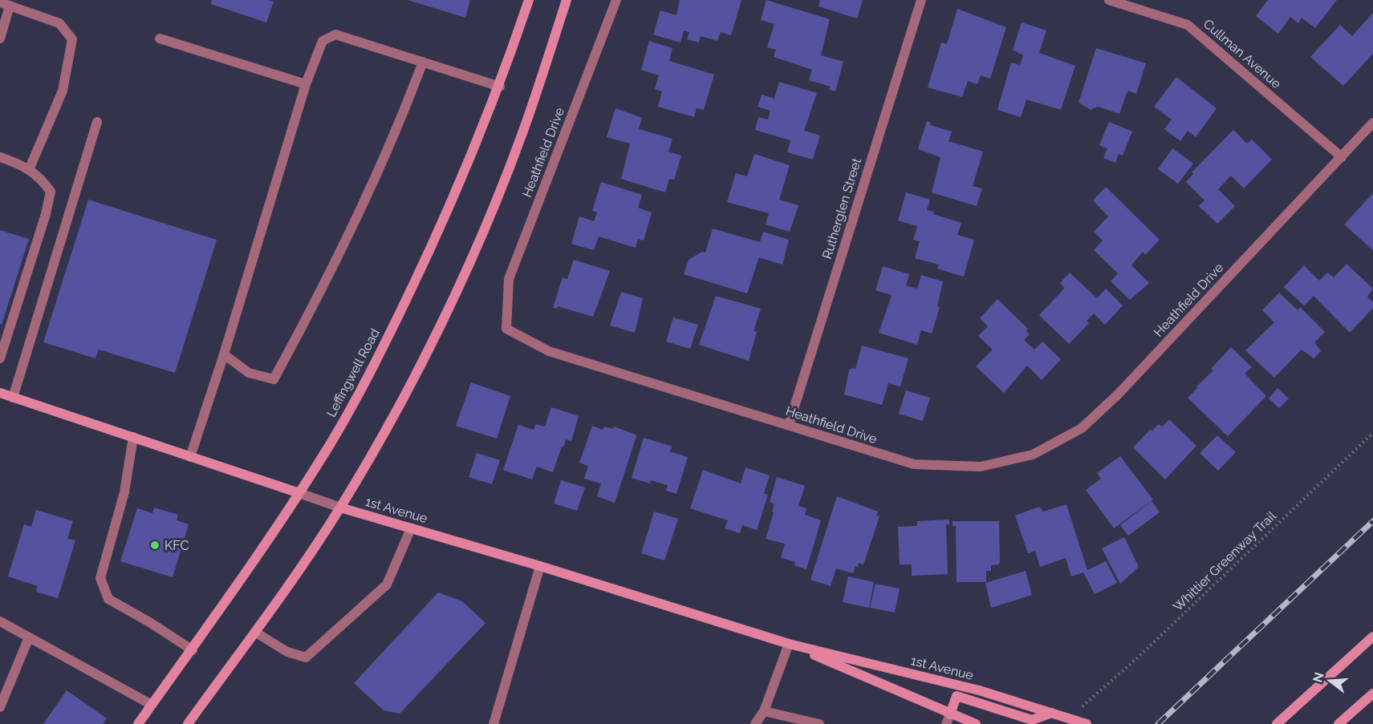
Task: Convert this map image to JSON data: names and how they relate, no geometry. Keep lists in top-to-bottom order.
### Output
{
  "streets": {
    "main road": ["Leffingwell Road", "1st Avenue"],
    "street": ["Cullman Avenue", "Heathfield Drive", "Rutherglen Street"],
    "path": ["Whittier Greenway Trail"]
  },
  "crossings": [
    ["Cullman Avenue", "Heathfield Drive"],
    ["Heathfield Drive", "Rutherglen Street"],
    ["Leffingwell Road", "1st Avenue"]
  ],
  "places": ["KFC"],
  "north": "left"
}
